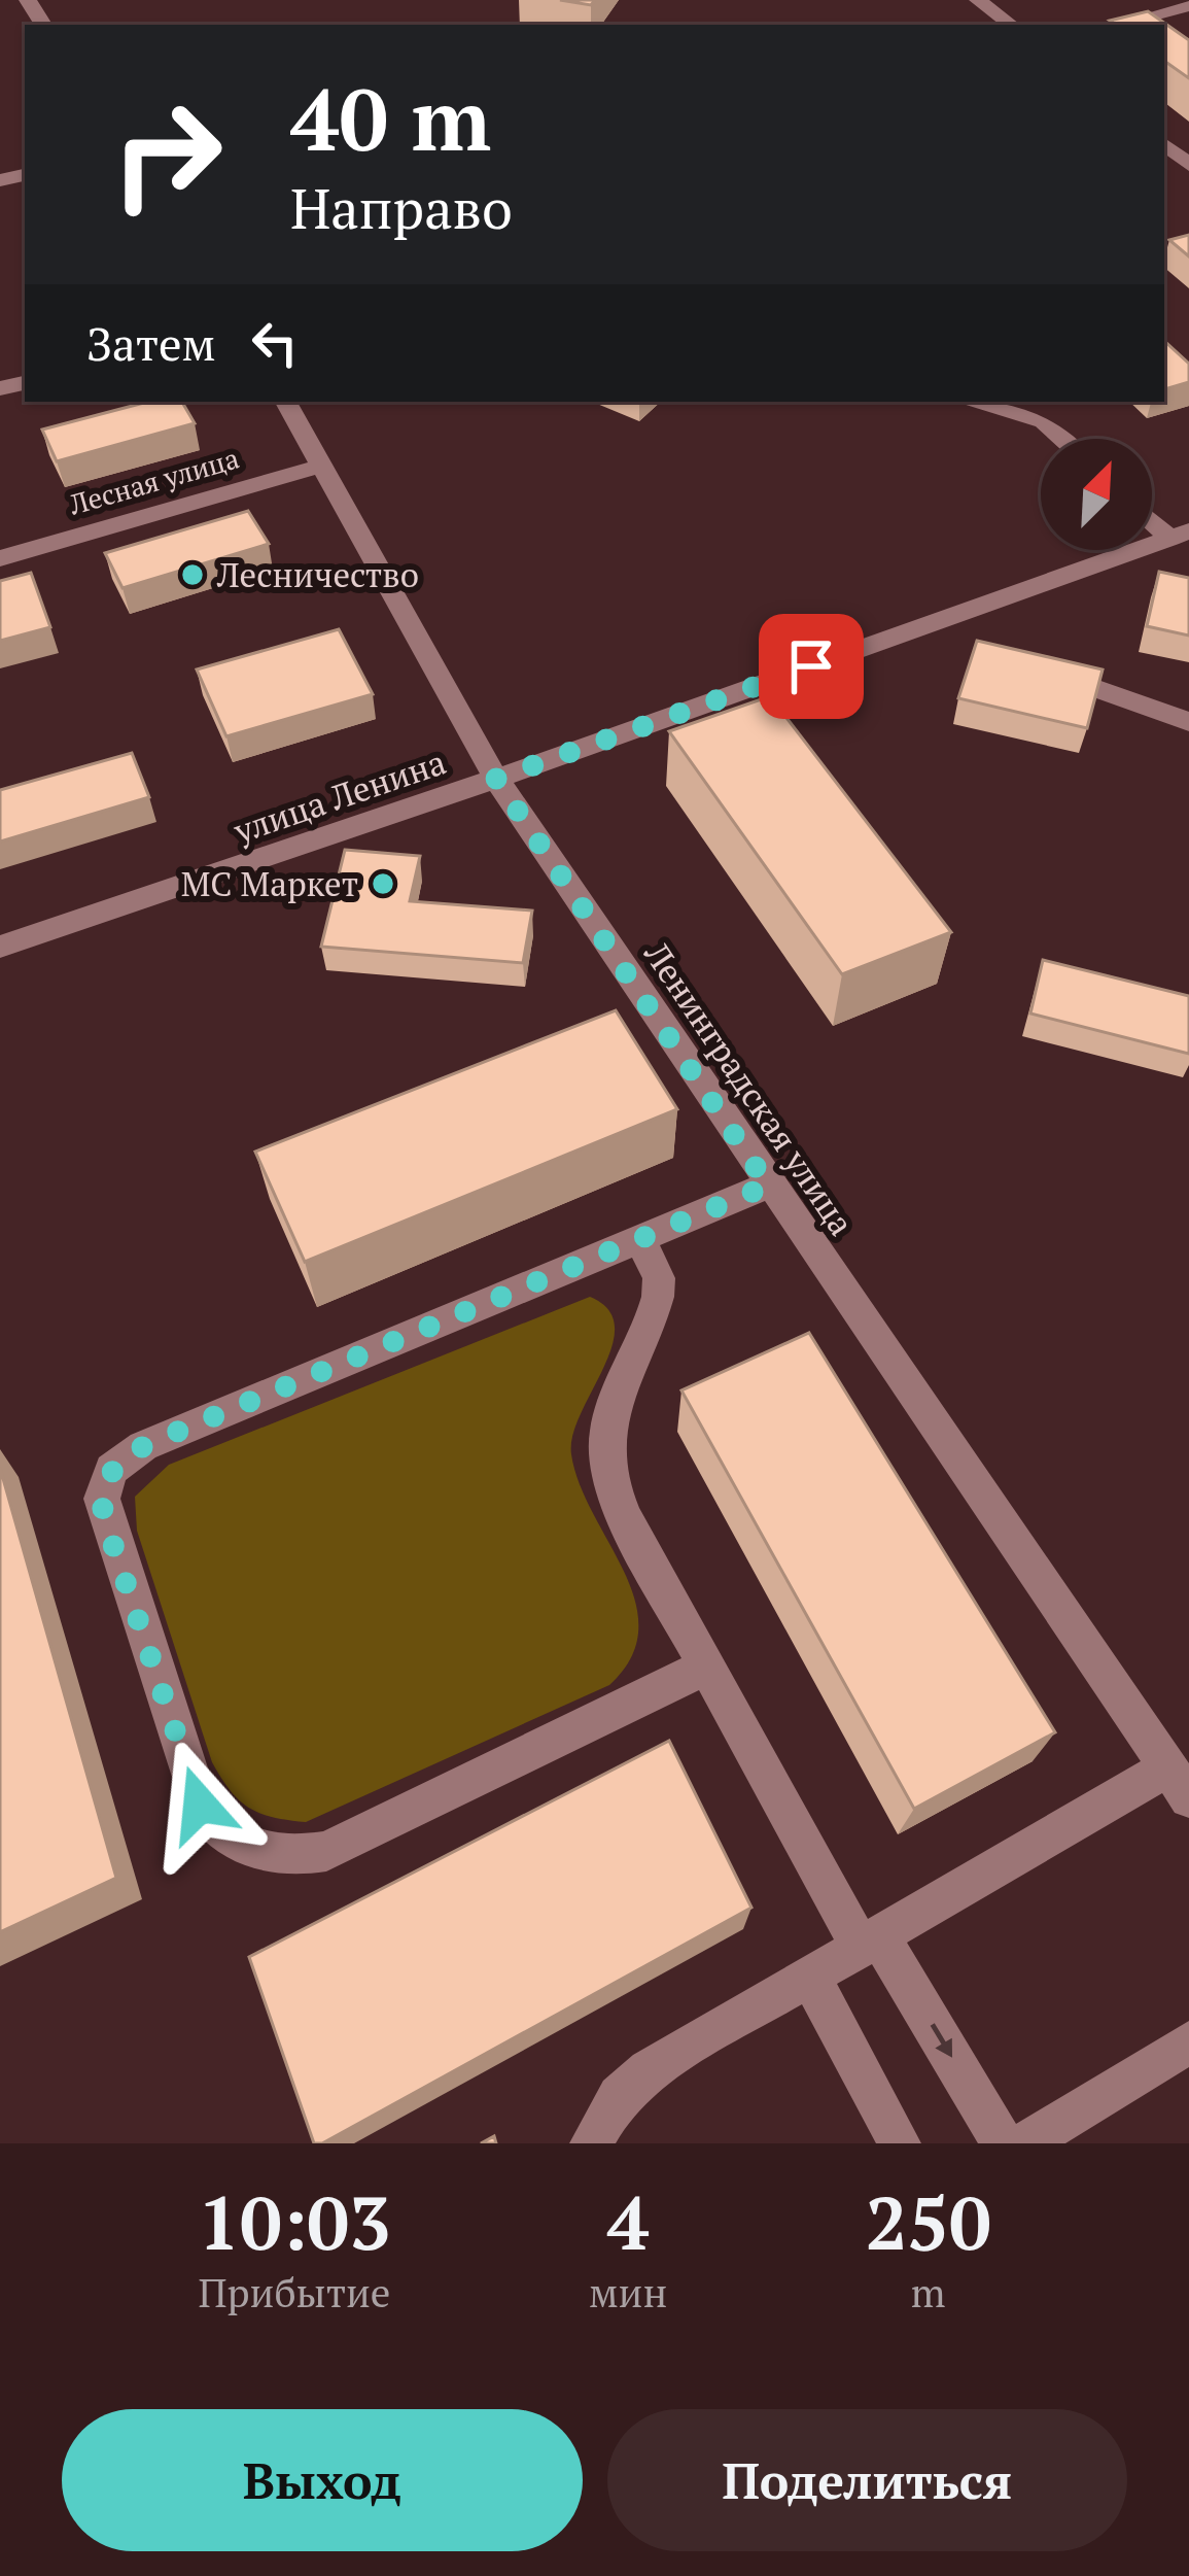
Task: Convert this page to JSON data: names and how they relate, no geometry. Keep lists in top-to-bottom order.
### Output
{
  "streets": {
    "street": ["Лесная улица", "улица Ленина", "Ленинградская улица"]
  },
  "crossings": [
    ["Лесная улица", "Ленинградская улица"],
    ["улица Ленина", "Ленинградская улица"]
  ],
  "places": ["Лесничество", "МС Маркет"],
  "north": "top right",
  "page": {
    "turn": ["40 m", "Направо"],
    "then": "Затем",
    "eta": [
      "10:03",
      "Прибытие",
      "4",
      "мин",
      "250",
      "m"
    ],
    "buttons": ["Выход", "Поделиться"]
  }
}
